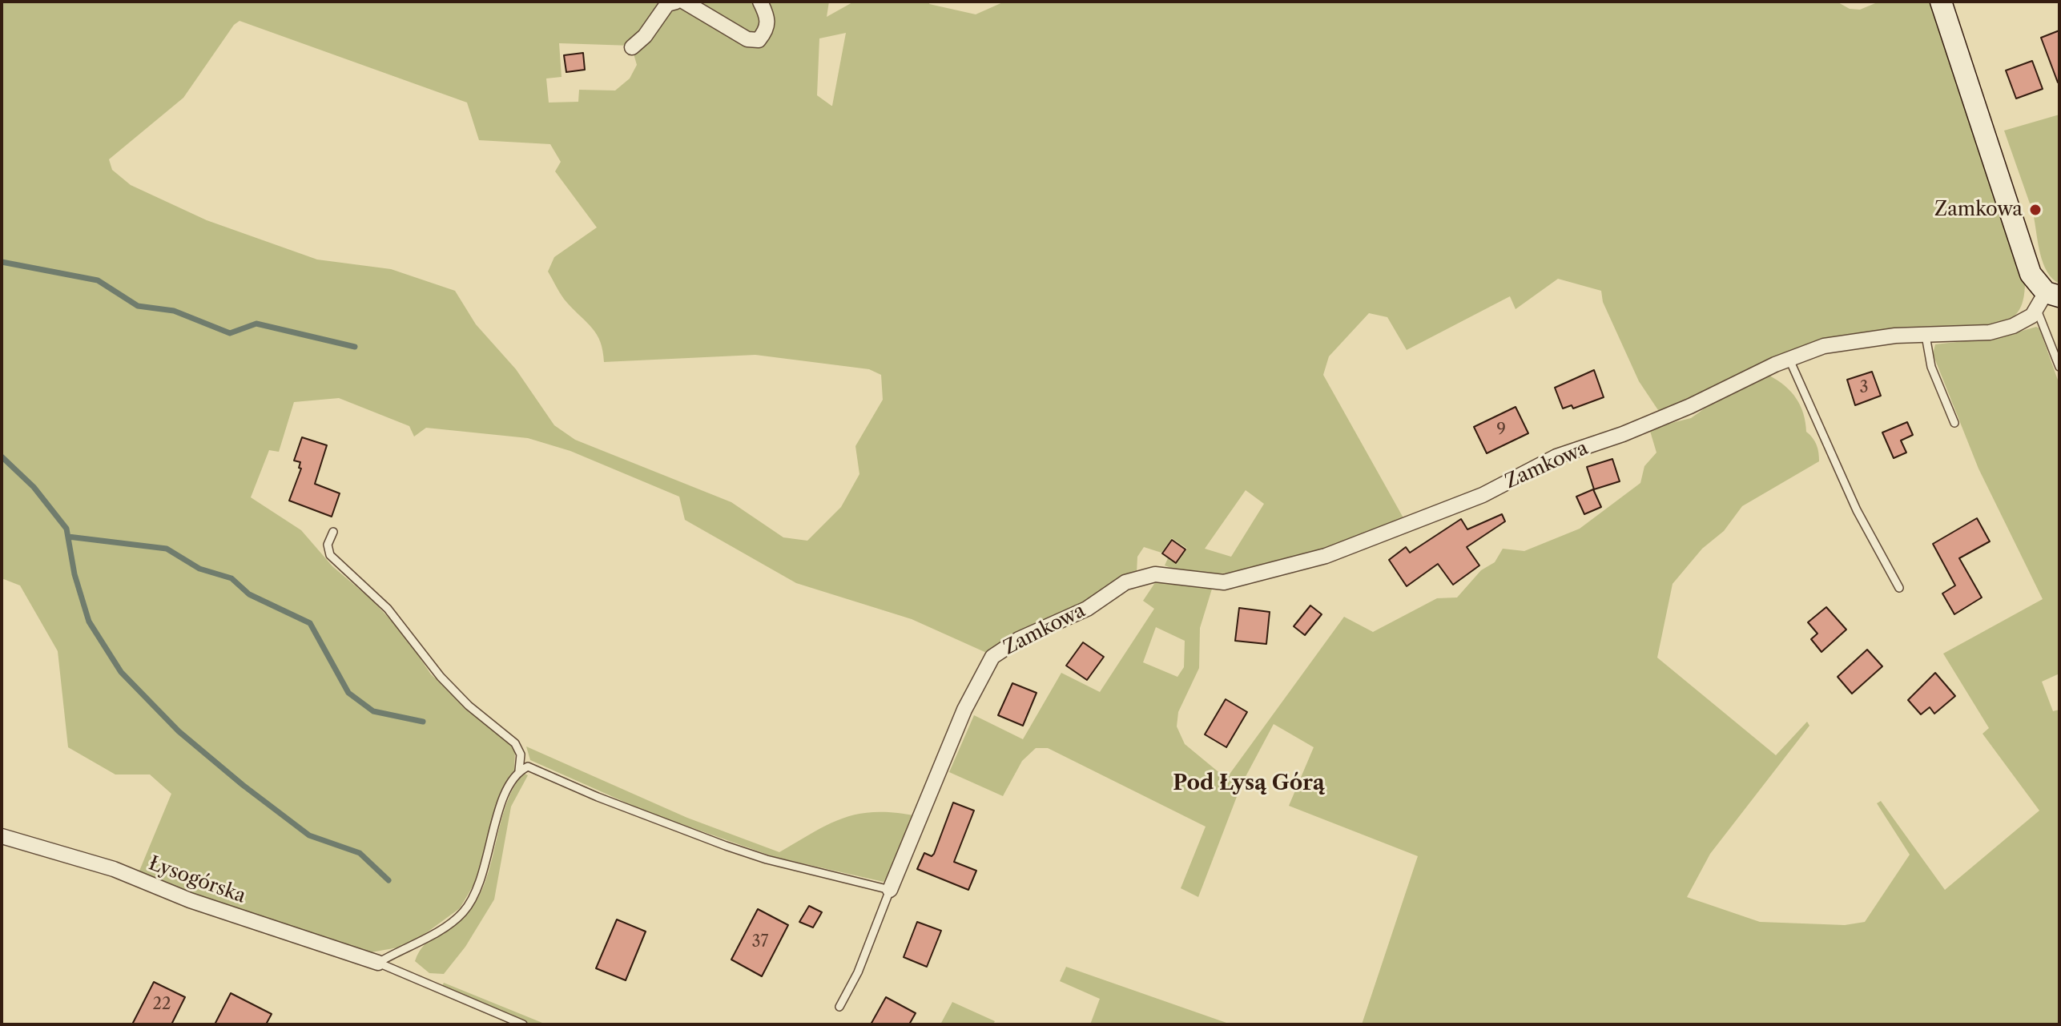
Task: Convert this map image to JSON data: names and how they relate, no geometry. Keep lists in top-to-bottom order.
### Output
{
  "streets": {
    "street": ["Zamkowa", "Łysogórska"]
  },
  "districts": ["Pod Łysą Górą"],
  "places": ["Zamkowa"],
  "house_numbers": [
    "3",
    "9",
    "37",
    "22"
  ]
}
